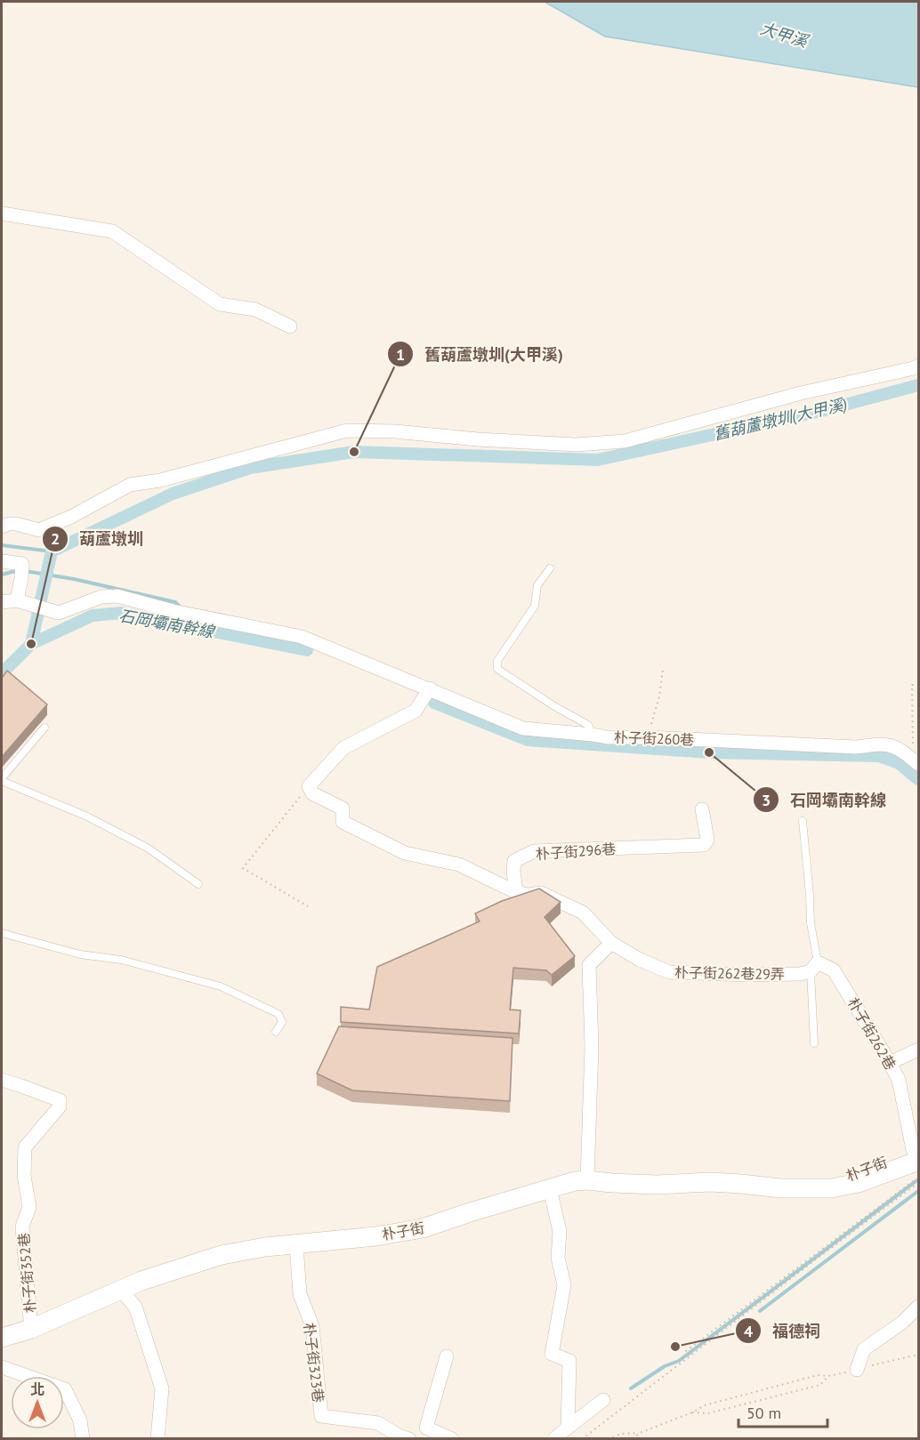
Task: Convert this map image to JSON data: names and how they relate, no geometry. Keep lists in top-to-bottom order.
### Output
{
  "streets": {
    "street": [
      "朴子街260巷",
      "朴子街296巷",
      "朴子街262巷29弄",
      "朴子街262巷",
      "朴子街",
      "朴子街352巷",
      "朴子街323巷"
    ]
  },
  "crossings": [
    ["朴子街262巷29弄", "朴子街262巷"],
    ["朴子街262巷", "朴子街"],
    ["朴子街", "朴子街352巷"],
    ["朴子街", "朴子街323巷"]
  ],
  "water": ["大甲溪", "舊葫蘆墩圳(大甲溪)", "石岡壩南幹線"],
  "places": [
    "舊葫蘆墩圳(大甲溪)",
    "葫蘆墩圳",
    "石岡壩南幹線",
    "福德祠"
  ],
  "scale_bar": "50 m",
  "north": "top"
}
